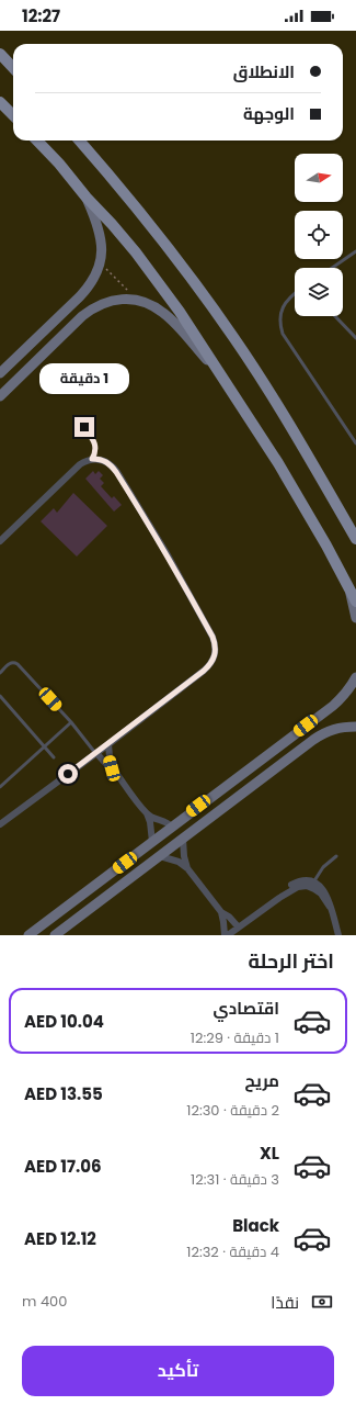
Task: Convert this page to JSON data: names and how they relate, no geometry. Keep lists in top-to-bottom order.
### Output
{
  "north": "right",
  "page": {
    "status": "12:27",
    "banner": ["الانطلاق", "الوجهة"],
    "bubble": "1 دقيقة",
    "heading": "اختر الرحلة",
    "list": [
      {
        "name": "اقتصادي",
        "note": "1 دقيقة · 12:29",
        "value": "AED 10.04"
      },
      {
        "name": "مريح",
        "note": "2 دقيقة · 12:30",
        "value": "AED 13.55"
      },
      {
        "name": "XL",
        "note": "3 دقيقة · 12:31",
        "value": "AED 17.06"
      },
      {
        "name": "Black",
        "note": "4 دقيقة · 12:32",
        "value": "AED 12.12"
      }
    ],
    "pay": ["نقدًا", "400 m"],
    "buttons": "تأكيد"
  }
}
